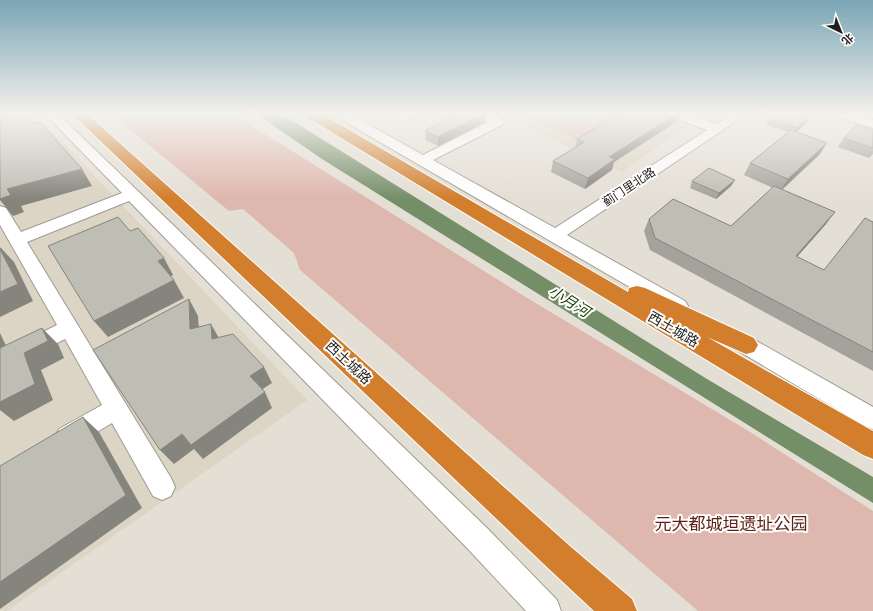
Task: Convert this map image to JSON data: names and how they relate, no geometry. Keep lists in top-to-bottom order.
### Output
{
  "streets": {
    "highway": ["西土城路"],
    "street": ["蓟门里北路"]
  },
  "crossings": [
    ["蓟门里北路", "西土城路"]
  ],
  "water": ["小月河"],
  "parks": ["元大都城垣遗址公园"],
  "north": "bottom right"
}
